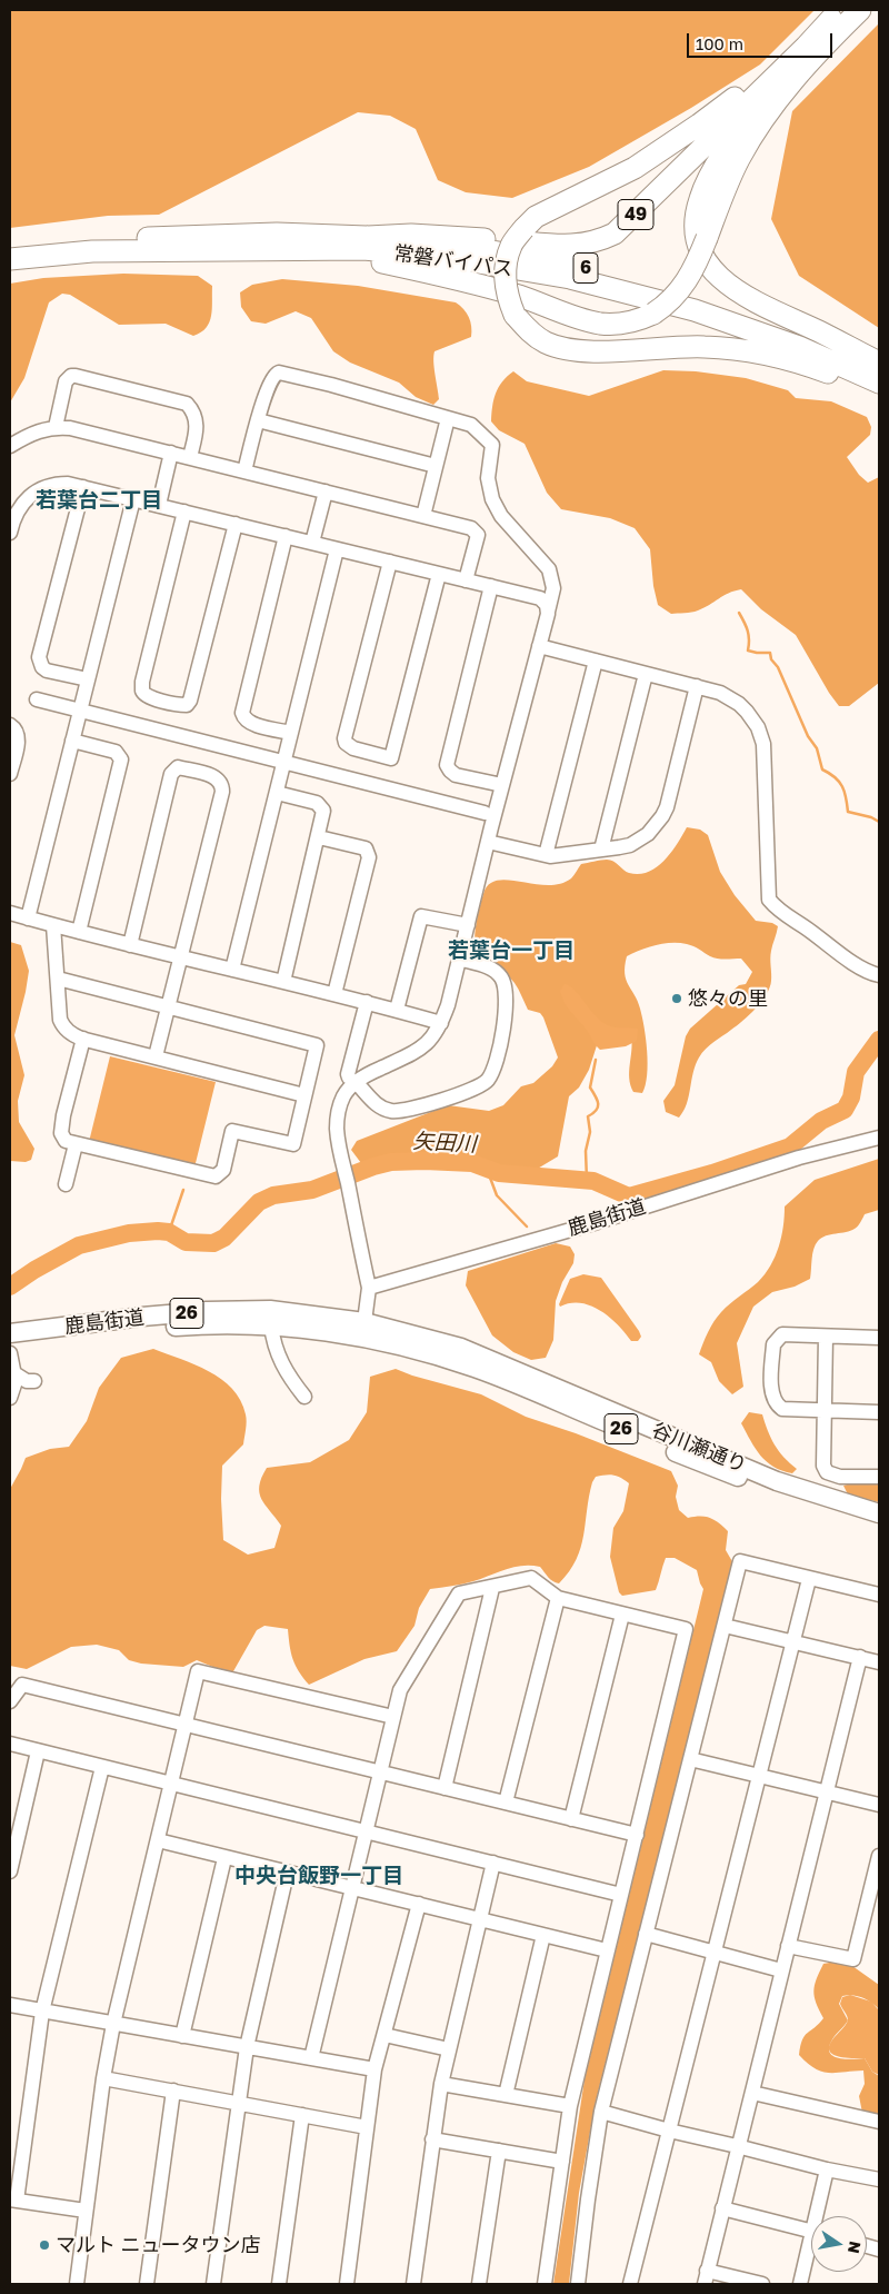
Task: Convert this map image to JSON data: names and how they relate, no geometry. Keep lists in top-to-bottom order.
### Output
{
  "streets": {
    "highway": ["49", "常磐バイパス", "6"],
    "main road": ["鹿島街道", "26", "谷川瀬通り"]
  },
  "crossings": [
    ["49", "常磐バイパス"],
    ["鹿島街道", "26"],
    ["鹿島街道", "谷川瀬通り"],
    ["26", "谷川瀬通り"]
  ],
  "districts": ["若葉台二丁目", "若葉台一丁目", "中央台飯野一丁目"],
  "water": ["矢田川"],
  "places": ["悠々の里", "マルト ニュータウン店"],
  "scale_bar": "100 m",
  "north": "right"
}
